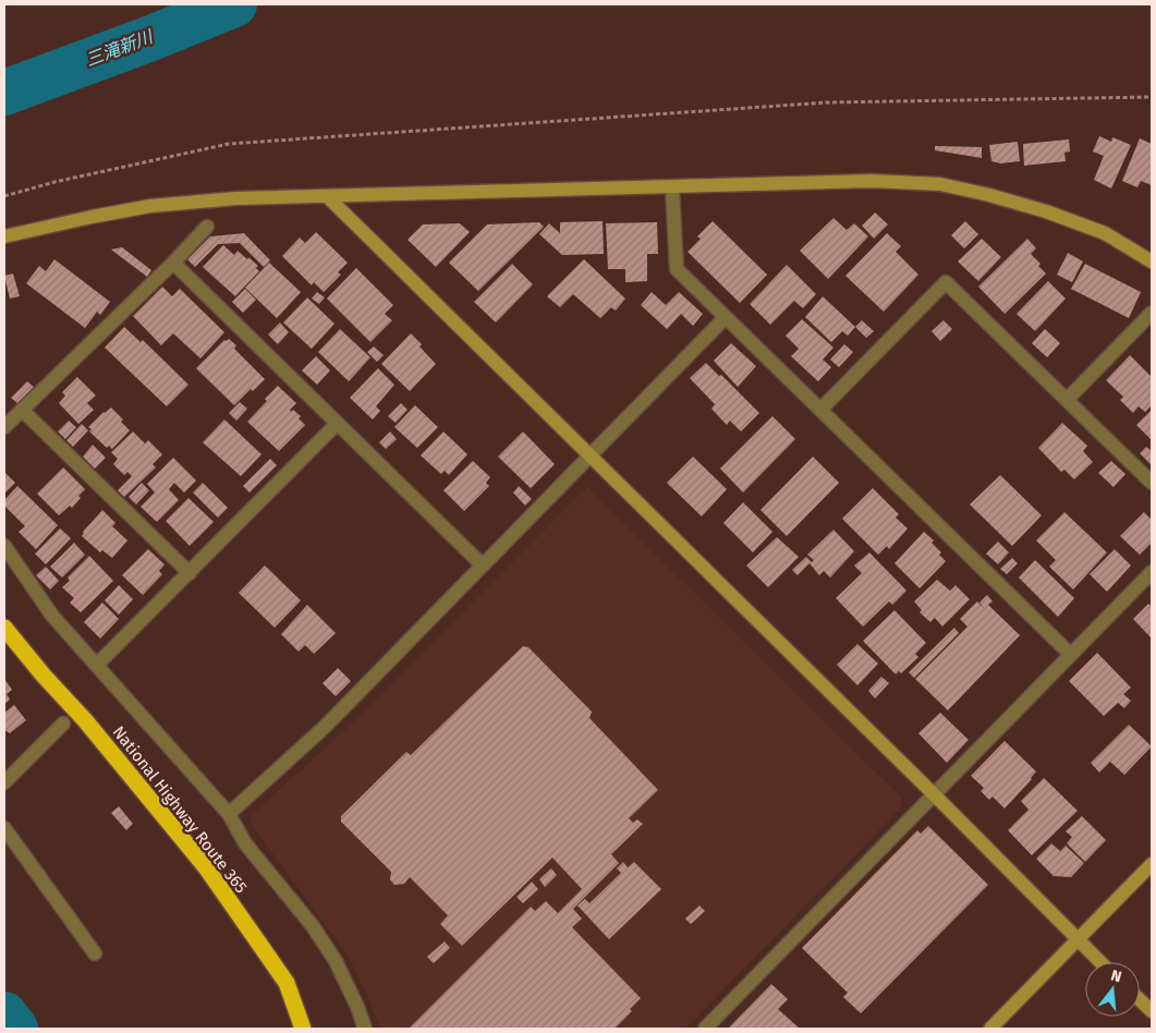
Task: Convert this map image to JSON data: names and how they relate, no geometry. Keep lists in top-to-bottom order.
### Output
{
  "streets": {
    "highway": ["National Highway Route 365"]
  },
  "water": ["三滝新川"],
  "north": "top"
}
